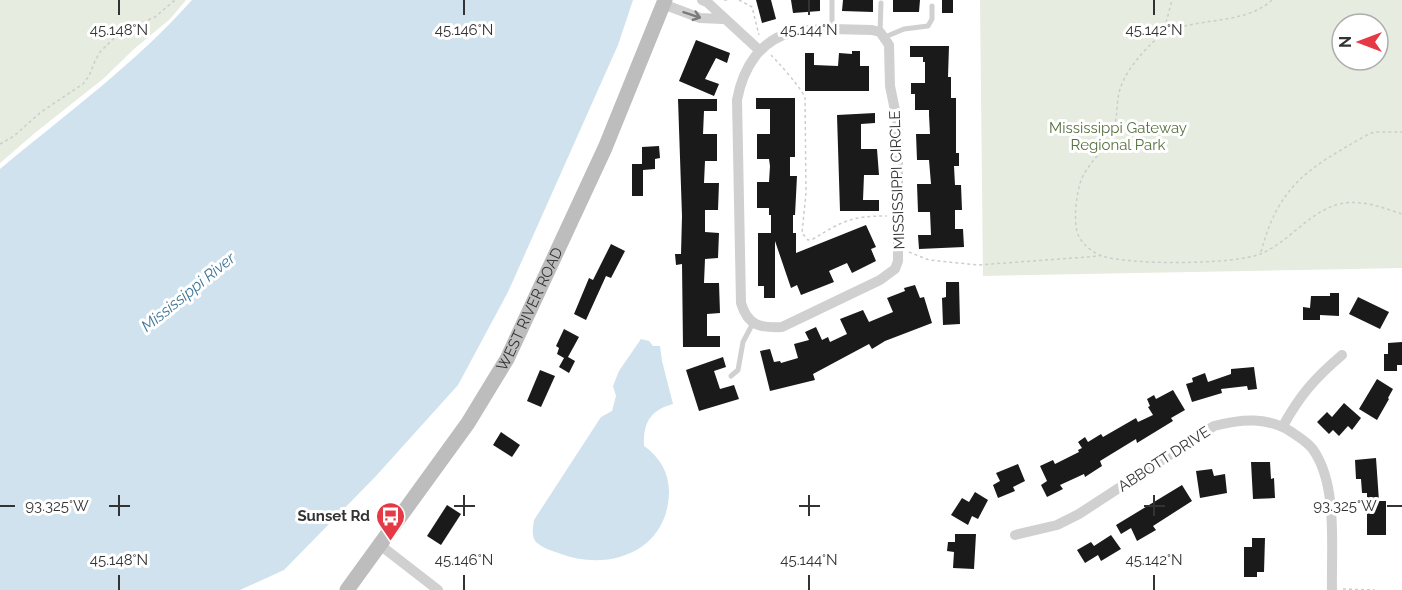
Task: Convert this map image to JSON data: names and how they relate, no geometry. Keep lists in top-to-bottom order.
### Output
{
  "streets": {
    "street": ["MISSISSIPPI CIRCLE", "WEST RIVER ROAD", "ABBOTT DRIVE"]
  },
  "water": ["Mississippi River"],
  "parks": ["Mississippi Gateway Regional Park"],
  "places": {
    "bus stop": ["Sunset Rd"]
  },
  "north": "left",
  "coordinates": [
    "45.148°N",
    "45.146°N",
    "45.144°N",
    "45.142°N",
    "93.325°W"
  ]
}
